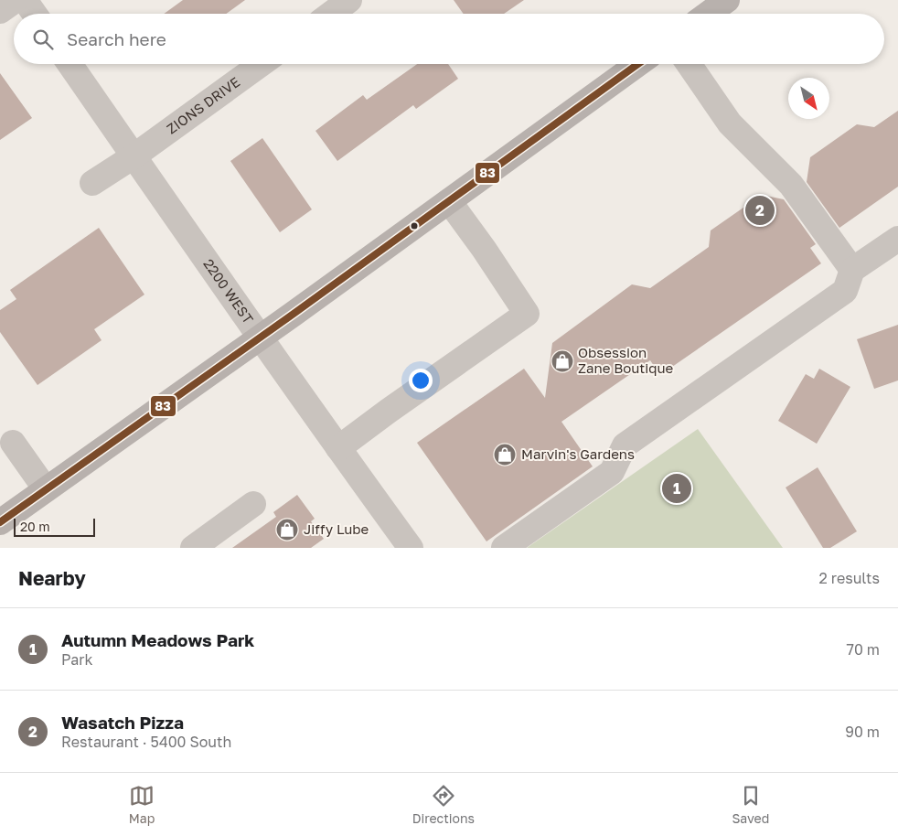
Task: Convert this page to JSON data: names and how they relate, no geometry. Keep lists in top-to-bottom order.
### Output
{
  "streets": {
    "street": ["ZIONS DRIVE", "2200 WEST"]
  },
  "crossings": [
    ["ZIONS DRIVE", "2200 WEST"]
  ],
  "places": {
    "shop": ["Obsession Zane Boutique", "Marvin's Gardens", "Jiffy Lube"]
  },
  "lines": ["transit line 83"],
  "scale_bar": "20 m",
  "north": "bottom right",
  "page": {
    "search": "Search here",
    "pins": ["2", "1"],
    "scale": "20 m",
    "heading": ["Nearby", "2 results"],
    "list": [
      {
        "mark": "1",
        "name": "Autumn Meadows Park",
        "note": "Park",
        "value": "70 m"
      },
      {
        "mark": "2",
        "name": "Wasatch Pizza",
        "note": "Restaurant · 5400 South",
        "value": "90 m"
      }
    ],
    "nav": ["Map", "Directions", "Saved"]
  }
}
